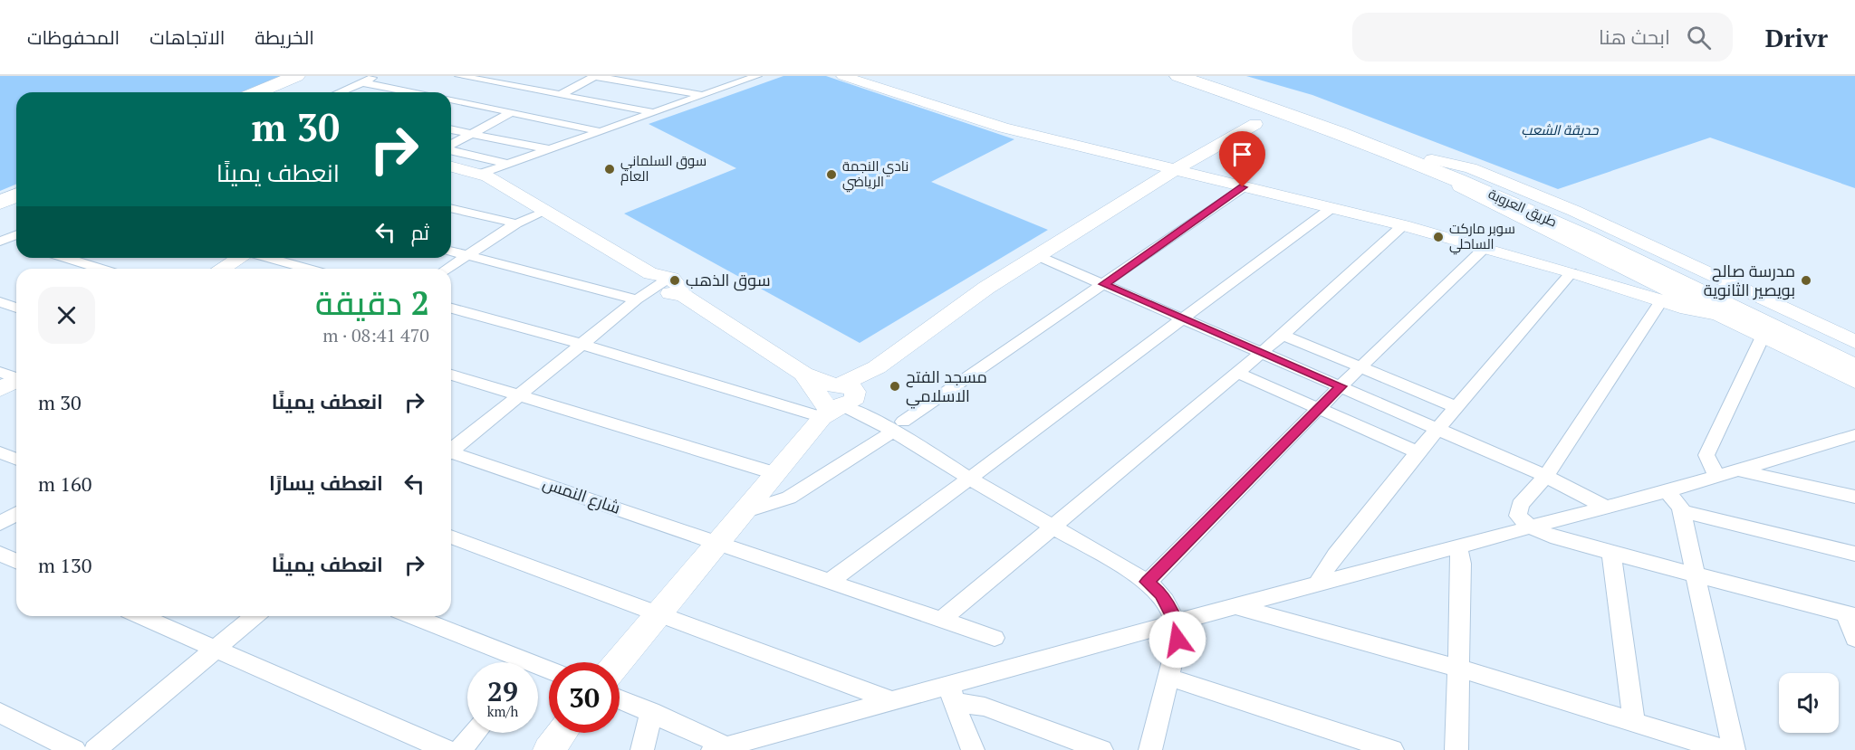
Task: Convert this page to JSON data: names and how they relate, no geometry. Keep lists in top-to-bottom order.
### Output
{
  "streets": {
    "highway": ["طريق العروبة"],
    "street": ["شارع النمس"]
  },
  "parks": ["حديقة الشعب"],
  "places": [
    "سوق السلماني العام",
    "نادي النجمة الرياضي",
    "سوبر ماركت الساحلي",
    "سوق الذهب",
    "مدرسة صالح بويصير الثانوية",
    "مسجد الفتح الاسلامي"
  ],
  "page": {
    "header": "Drivr",
    "search": "ابحث هنا",
    "nav": ["الخريطة", "الاتجاهات", "المحفوظات"],
    "turn": ["30 m", "انعطف يمينًا"],
    "then": "ثم",
    "heading": ["2 دقيقة", "470 m · 08:41"],
    "list": [
      {
        "name": "انعطف يمينًا",
        "value": "30 m"
      },
      {
        "name": "انعطف يسارًا",
        "value": "160 m"
      },
      {
        "name": "انعطف يمينًا",
        "value": "130 m"
      }
    ],
    "speed": "29 km/h",
    "limit": "30"
  }
}
